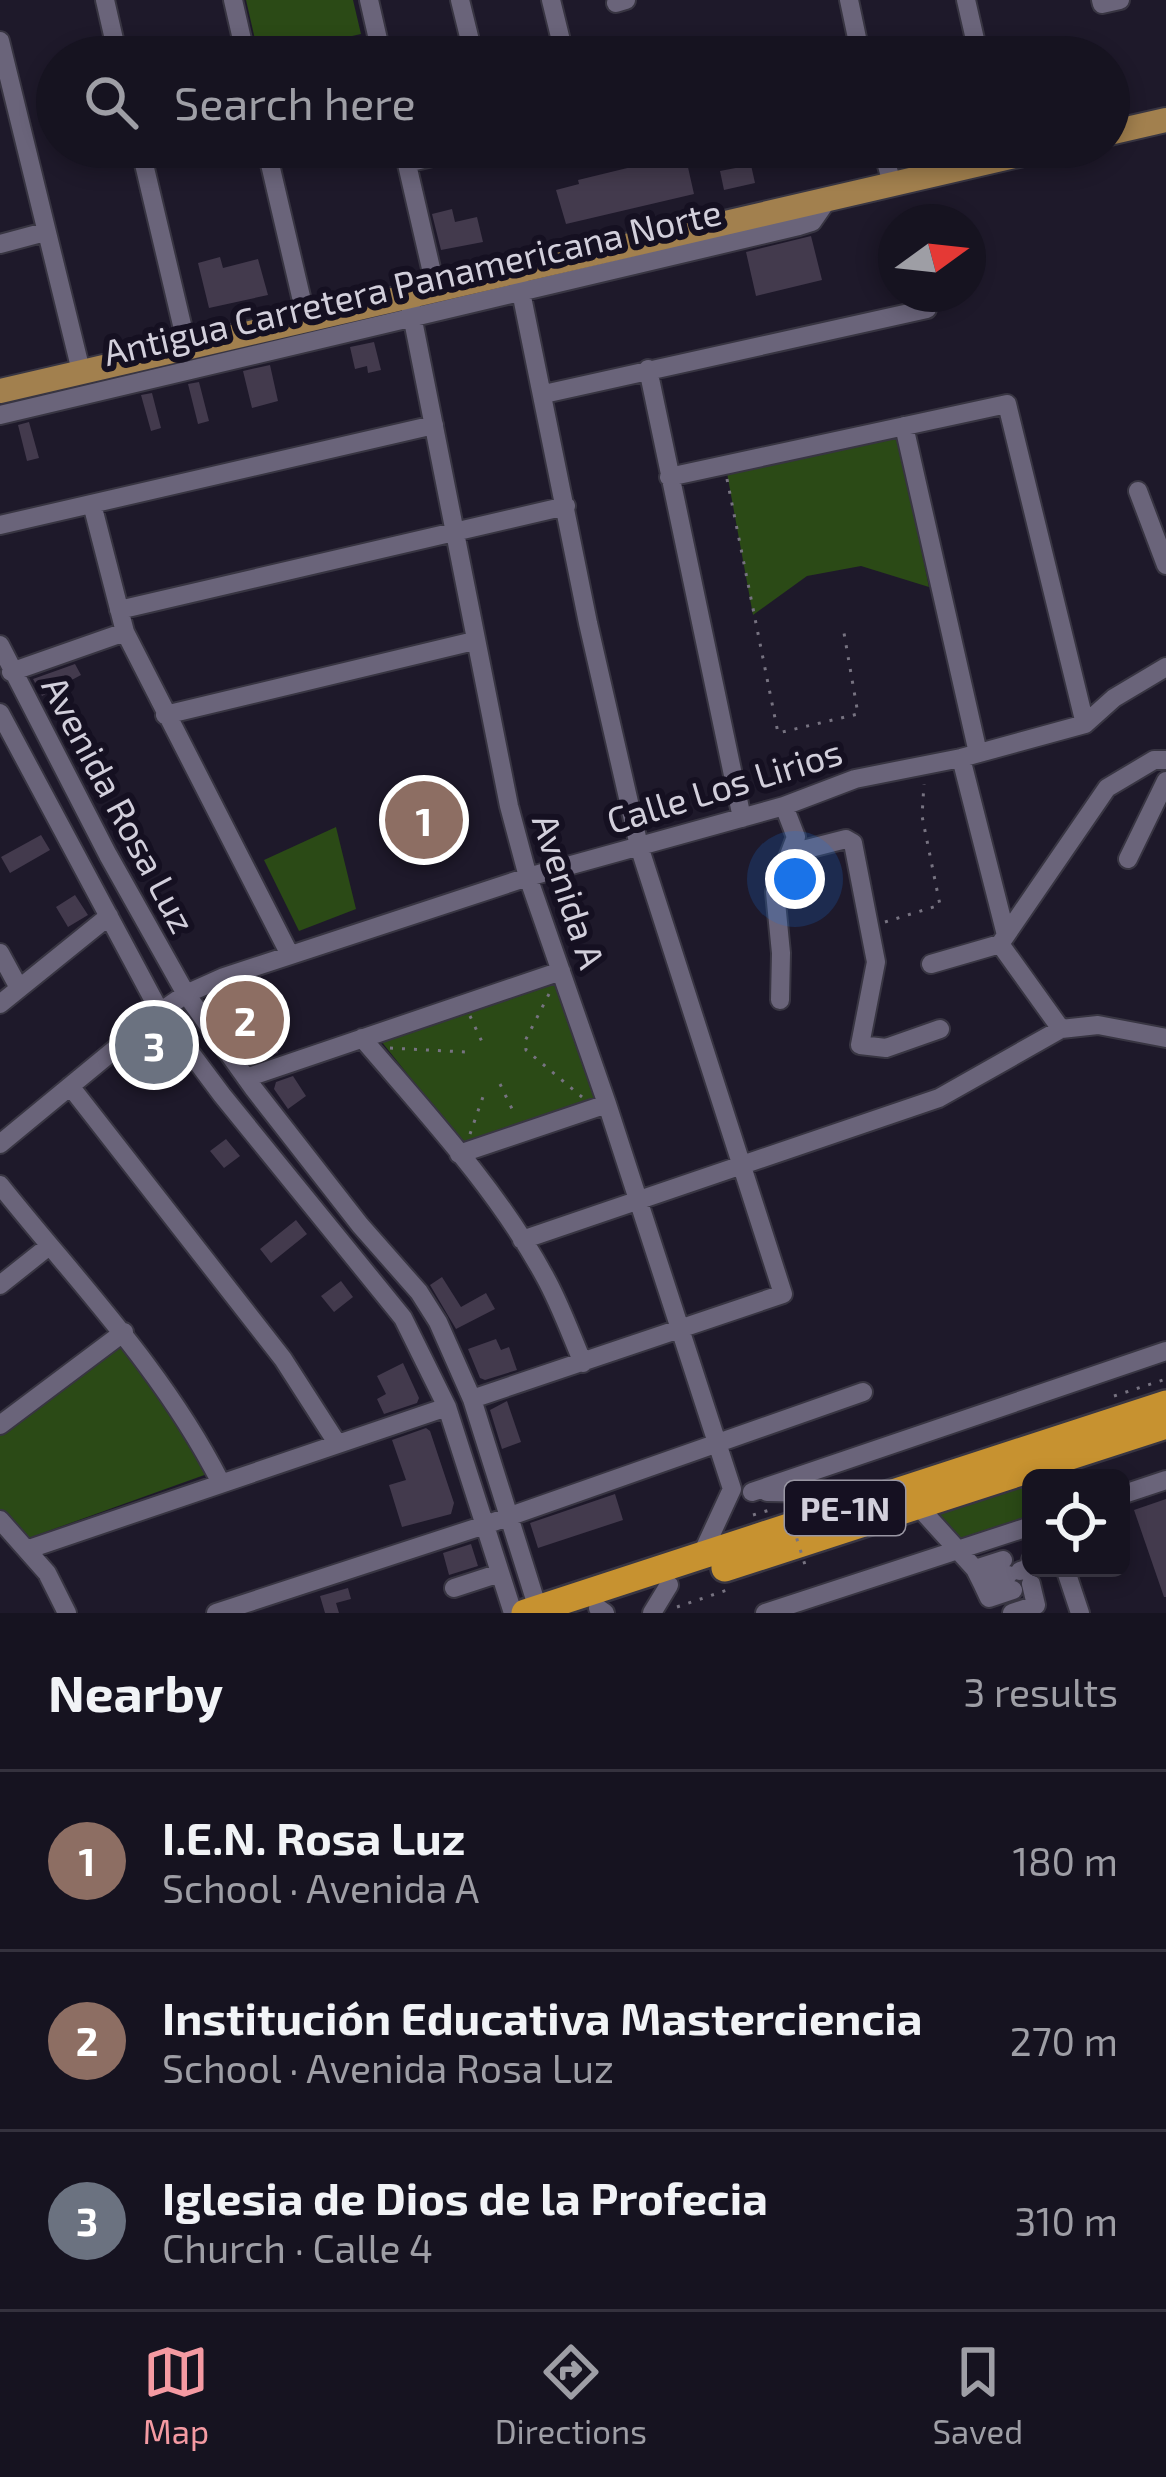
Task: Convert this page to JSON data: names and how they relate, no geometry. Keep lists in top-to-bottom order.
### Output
{
  "streets": {
    "highway": ["PE-1N"],
    "main road": ["Antigua Carretera Panamericana Norte"],
    "street": ["Calle Los Lirios", "Avenida Rosa Luz", "Avenida A"]
  },
  "crossings": [
    ["Antigua Carretera Panamericana Norte", "Avenida A"],
    ["Calle Los Lirios", "Avenida Rosa Luz"],
    ["Calle Los Lirios", "Avenida A"],
    ["Avenida Rosa Luz", "PE-1N"]
  ],
  "north": "right",
  "page": {
    "search": "Search here",
    "pins": ["1", "2", "3"],
    "heading": ["Nearby", "3 results"],
    "list": [
      {
        "mark": "1",
        "name": "I.E.N. Rosa Luz",
        "note": "School · Avenida A",
        "value": "180 m"
      },
      {
        "mark": "2",
        "name": "Institución Educativa Masterciencia",
        "note": "School · Avenida Rosa Luz",
        "value": "270 m"
      },
      {
        "mark": "3",
        "name": "Iglesia de Dios de la Profecia",
        "note": "Church · Calle 4",
        "value": "310 m"
      }
    ],
    "nav": ["Map", "Directions", "Saved"]
  }
}
